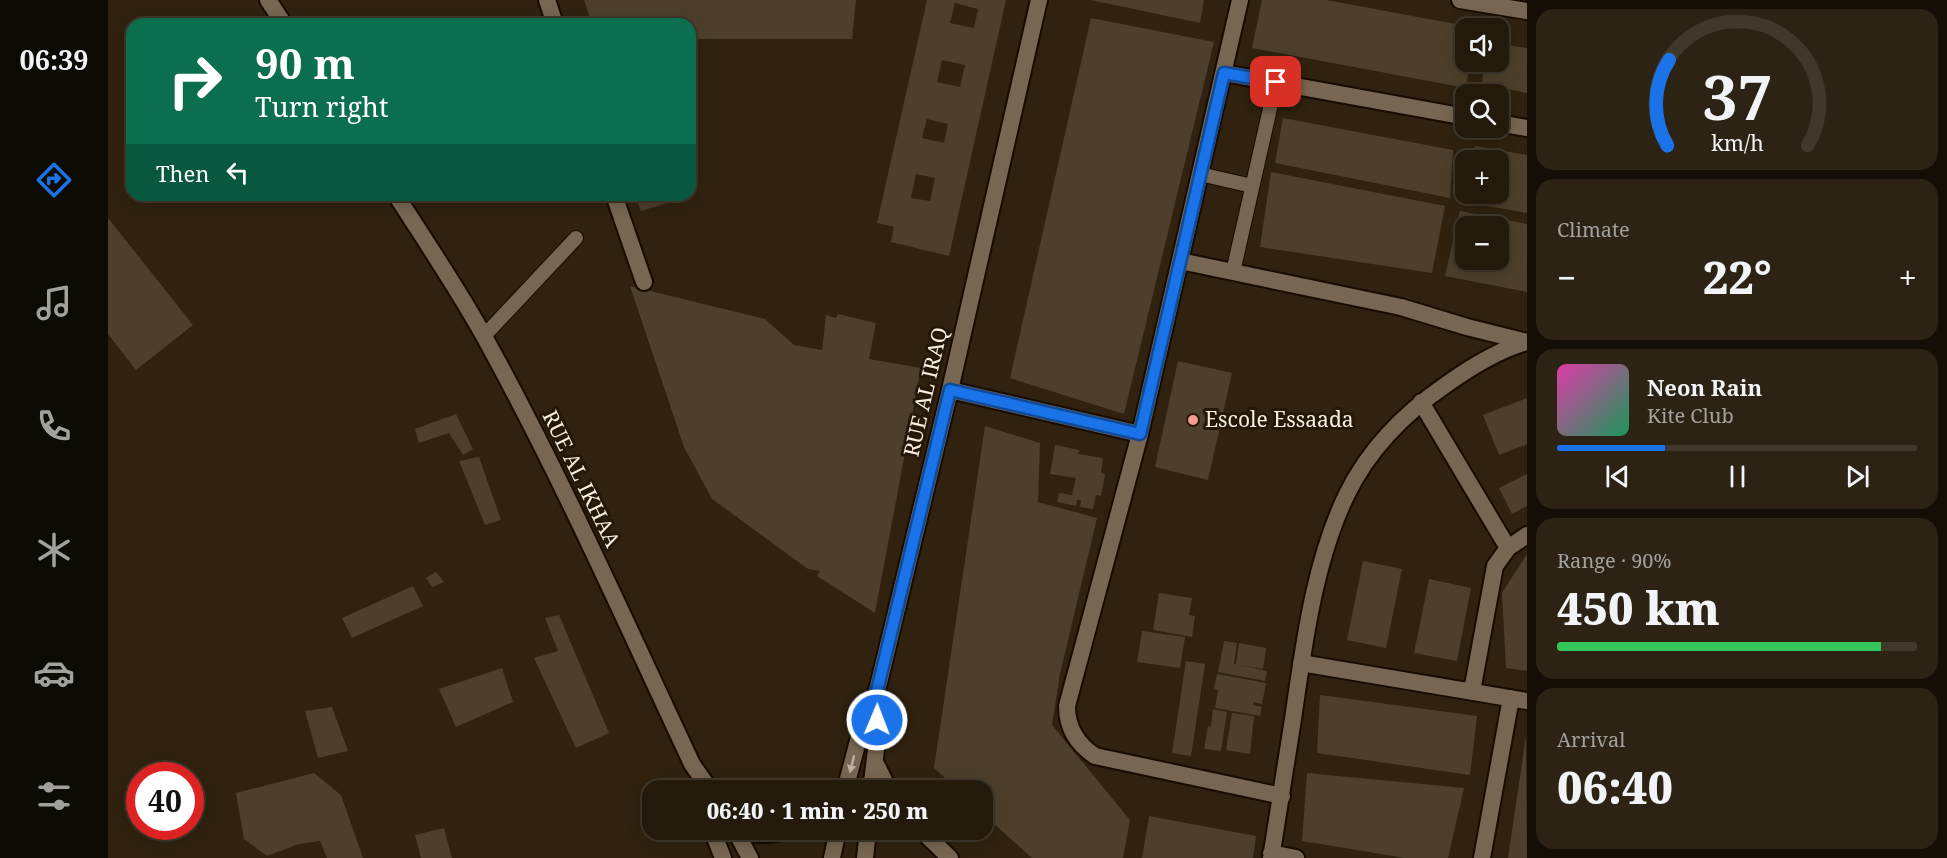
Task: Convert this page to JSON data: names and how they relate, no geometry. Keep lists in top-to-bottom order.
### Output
{
  "streets": {
    "street": ["RUE AL IRAQ", "RUE AL IKHAA"]
  },
  "places": ["Escole Essaada"],
  "page": {
    "tabs": "06:39",
    "map_buttons": ["+", "−"],
    "turn": ["90 m", "Turn right"],
    "then": "Then",
    "tile": [
      "Climate",
      ["Range · 90%", "450 km"],
      ["Arrival", "06:40"]
    ],
    "heat": ["−", "22°", "+"],
    "song": ["Neon Rain", "Kite Club"],
    "limit": "40",
    "trip": "06:40 · 1 min · 250 m",
    "gauge": ["37", "km/h"]
  }
}
